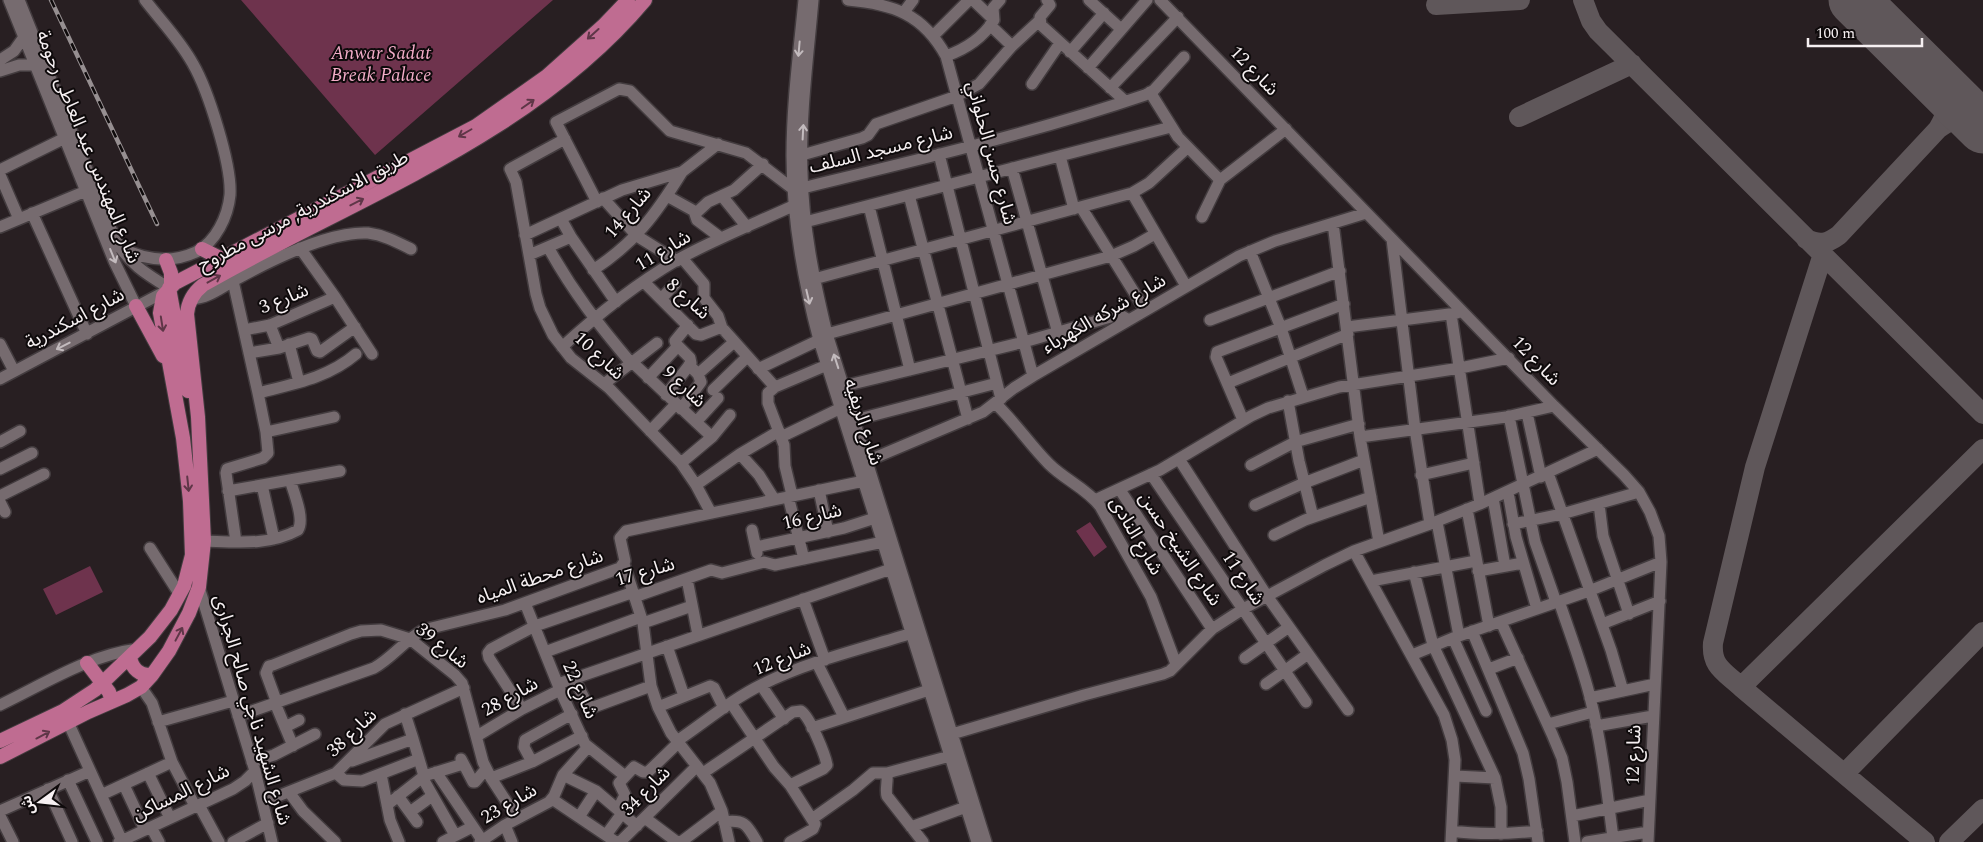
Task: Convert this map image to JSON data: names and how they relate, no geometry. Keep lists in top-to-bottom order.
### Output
{
  "streets": {
    "main road": ["طريق الاسكندرية, مرسى مطروح"],
    "street": [
      "شارع 12",
      "شارع المهندس عبد العاطى رحومة",
      "شارع مسجد السلف",
      "شارع حسن الحلواني",
      "شارع 14",
      "شارع 11",
      "شارع 3",
      "شارع 8",
      "شارع شركه الكهرباء",
      "شارع اسكندرية",
      "شارع 10",
      "شارع 9",
      "شارع الريفيه",
      "شارع 16",
      "شارع النادى",
      "شارع الشيخ حسن",
      "شارع 17",
      "شارع محطة المياه",
      "شارع 39",
      "شارع 22",
      "شارع 28",
      "شارع الشهيد ناجي صالح الجرارى",
      "شارع 38",
      "شارع 34",
      "شارع المساكن",
      "شارع 23"
    ]
  },
  "crossings": [
    ["شارع 12", "شارع شركه الكهرباء"],
    ["شارع 12", "شارع الريفيه"],
    ["شارع 12", "شارع 22"],
    ["شارع المهندس عبد العاطى رحومة", "طريق الاسكندرية, مرسى مطروح"],
    ["شارع المهندس عبد العاطى رحومة", "شارع اسكندرية"],
    ["شارع مسجد السلف", "شارع حسن الحلواني"],
    ["شارع مسجد السلف", "شارع الريفيه"],
    ["شارع حسن الحلواني", "شارع شركه الكهرباء"],
    ["طريق الاسكندرية, مرسى مطروح", "شارع اسكندرية"],
    ["طريق الاسكندرية, مرسى مطروح", "شارع الشهيد ناجي صالح الجرارى"],
    ["شارع 11", "شارع 8"],
    ["شارع 11", "شارع 10"],
    ["شارع 11", "شارع 9"],
    ["شارع 11", "شارع الريفيه"],
    ["شارع شركه الكهرباء", "شارع الريفيه"],
    ["شارع شركه الكهرباء", "شارع النادى"],
    ["شارع 10", "شارع محطة المياه"],
    ["شارع الريفيه", "شارع 16"],
    ["شارع الريفيه", "شارع 17"],
    ["شارع الريفيه", "شارع محطة المياه"],
    ["شارع الريفيه", "شارع 28"],
    ["شارع 17", "شارع 22"],
    ["شارع 17", "شارع 28"],
    ["شارع محطة المياه", "شارع 39"],
    ["شارع محطة المياه", "شارع 22"],
    ["شارع محطة المياه", "شارع الشهيد ناجي صالح الجرارى"],
    ["شارع 39", "شارع 28"],
    ["شارع 39", "شارع 38"],
    ["شارع 39", "شارع المساكن"],
    ["شارع 39", "شارع 23"],
    ["شارع 22", "شارع 28"],
    ["شارع 22", "شارع 23"],
    ["شارع الشهيد ناجي صالح الجرارى", "شارع 38"],
    ["شارع الشهيد ناجي صالح الجرارى", "شارع المساكن"]
  ],
  "one_way": ["شارع اسكندرية"],
  "parks": ["Anwar Sadat Break Palace"],
  "scale_bar": "100 m",
  "north": "left"
}
